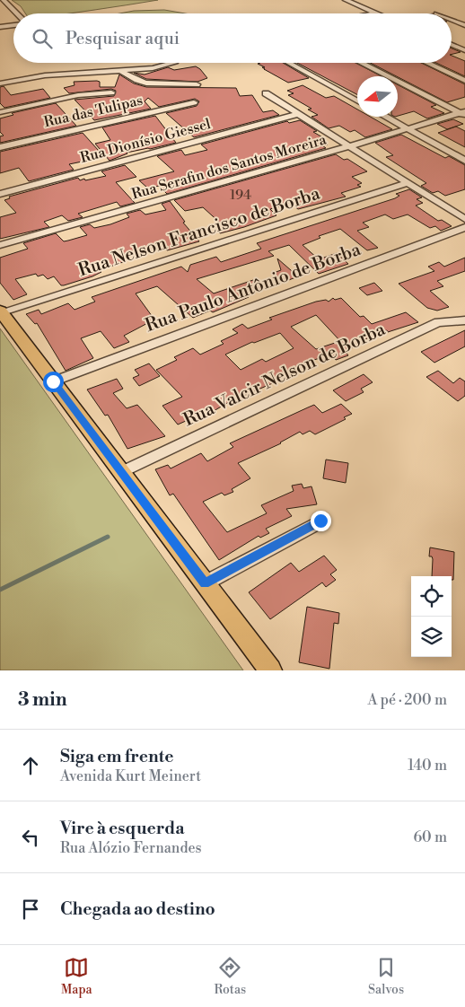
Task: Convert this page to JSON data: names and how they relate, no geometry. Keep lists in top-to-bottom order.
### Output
{
  "streets": {
    "street": [
      "Rua das Tulipas",
      "Rua Dionísio Giessel",
      "Rua Serafin dos Santos Moreira",
      "Rua Nelson Francisco de Borba",
      "Rua Paulo Antônio de Borba",
      "Rua Valcir Nelson de Borba"
    ]
  },
  "house_numbers": ["194"],
  "north": "left",
  "page": {
    "search": "Pesquisar aqui",
    "heading": ["3 min", "A pé · 200 m"],
    "list": [
      ["Siga em frente", "Avenida Kurt Meinert", "140 m"],
      ["Vire à esquerda", "Rua Alózio Fernandes", "60 m"],
      "Chegada ao destino"
    ],
    "nav": ["Mapa", "Rotas", "Salvos"]
  }
}
